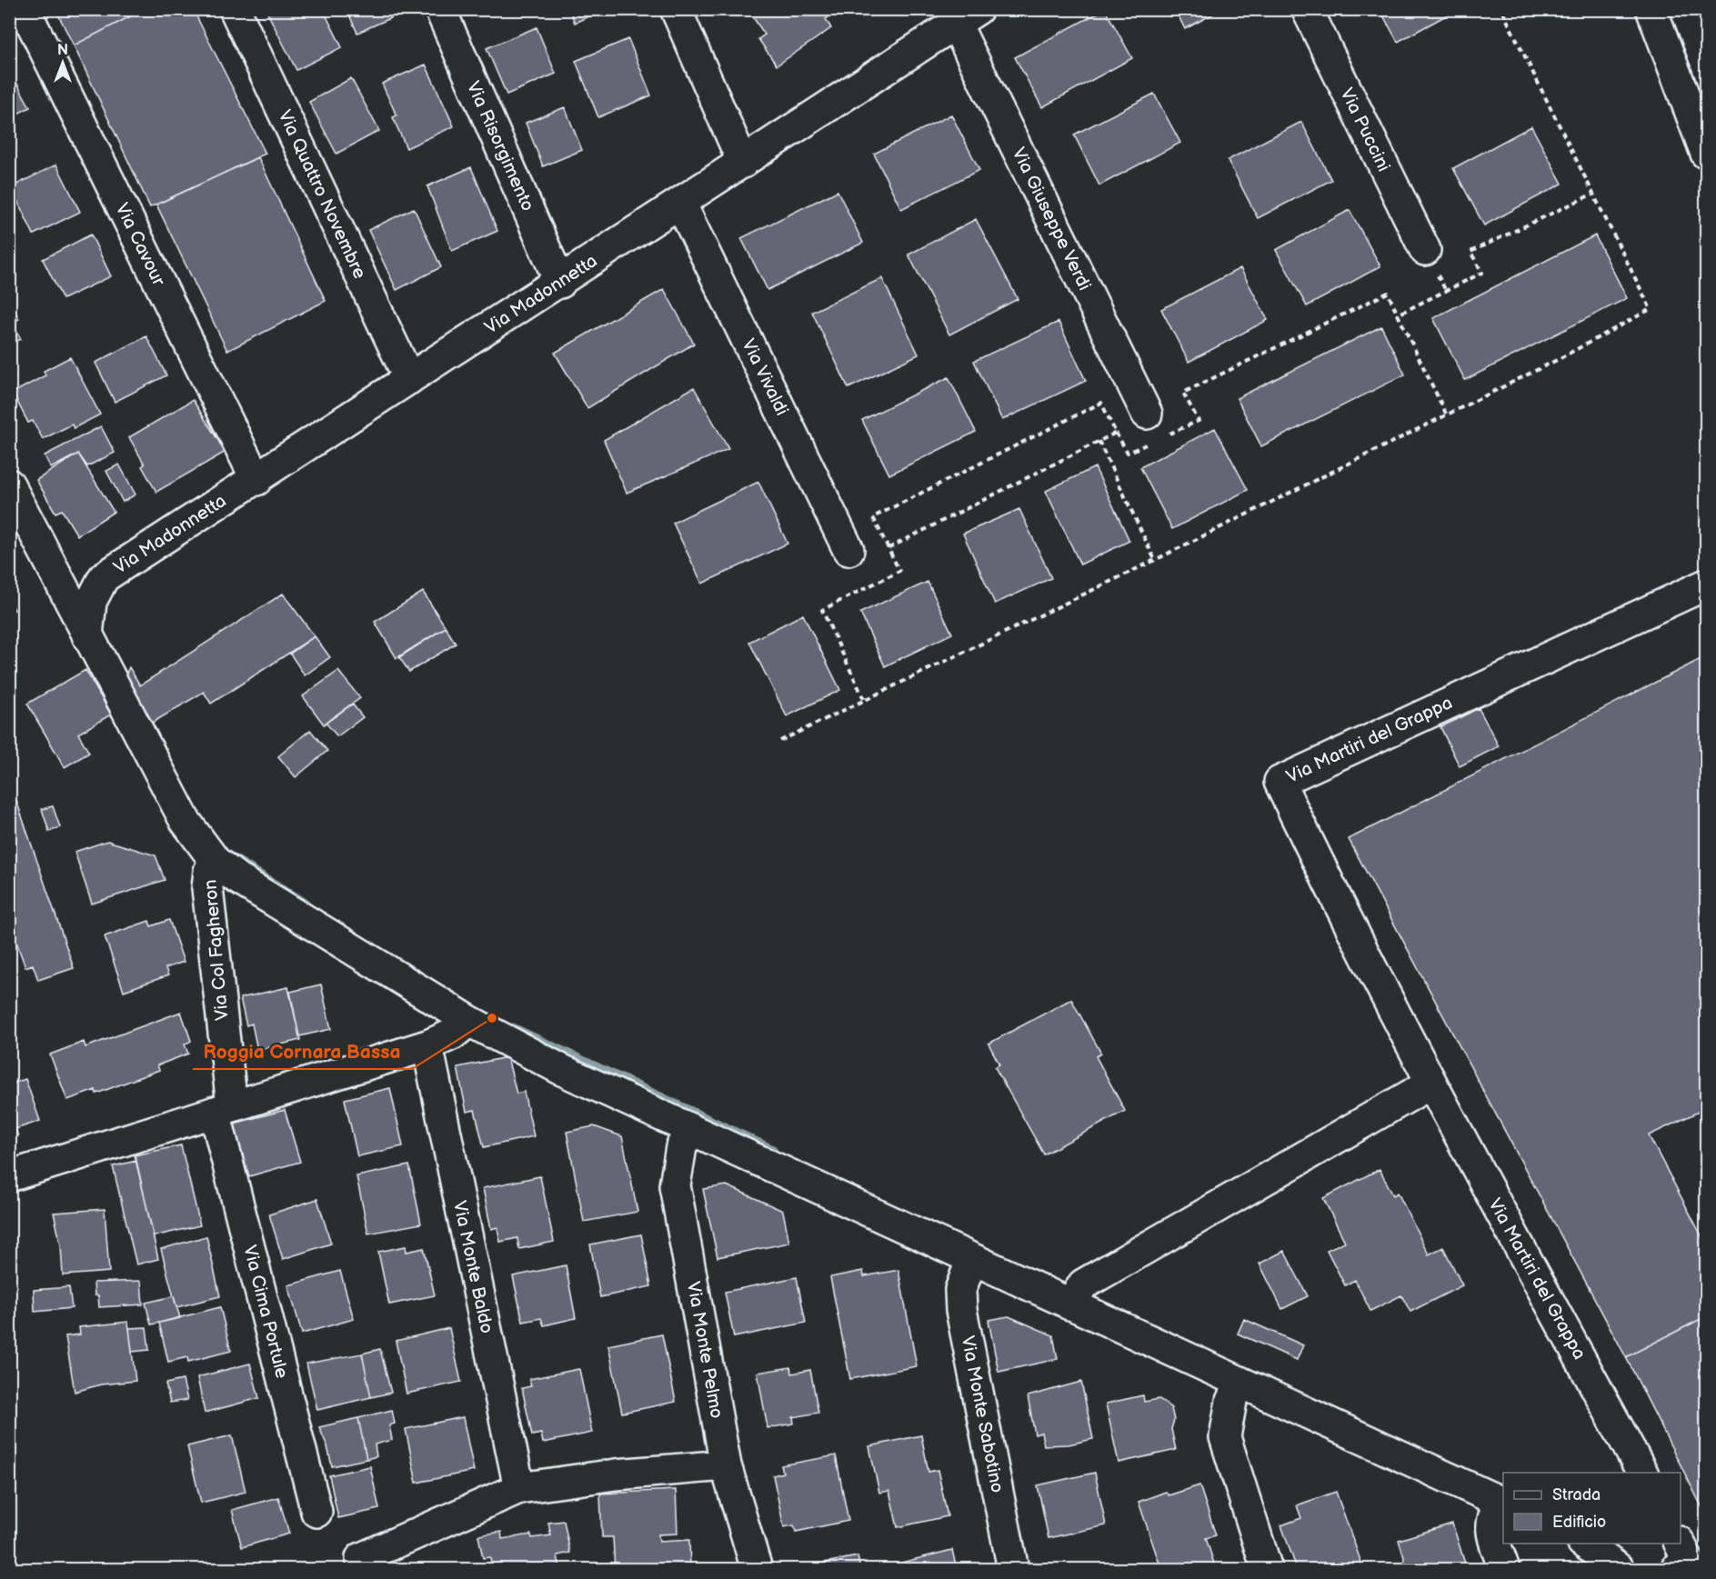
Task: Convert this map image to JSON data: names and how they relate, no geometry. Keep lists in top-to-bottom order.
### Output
{
  "streets": {
    "street": [
      "Via Puccini",
      "Via Risorgimento",
      "Via Quattro Novembre",
      "Via Giuseppe Verdi",
      "Via Cavour",
      "Via Madonnetta",
      "Via Vivaldi",
      "Via Martiri del Grappa",
      "Via Col Fagheron",
      "Via Monte Baldo",
      "Via Cima Portule",
      "Via Monte Pelmo",
      "Via Monte Sabotino"
    ]
  },
  "crossings": [
    ["Via Risorgimento", "Via Madonnetta"],
    ["Via Quattro Novembre", "Via Madonnetta"],
    ["Via Giuseppe Verdi", "Via Madonnetta"],
    ["Via Cavour", "Via Madonnetta"],
    ["Via Madonnetta", "Via Vivaldi"],
    ["Via Col Fagheron", "Via Cima Portule"]
  ],
  "places": ["Roggia Cornara Bassa"],
  "legend": ["Strada", "Edificio"],
  "north": "top"
}
